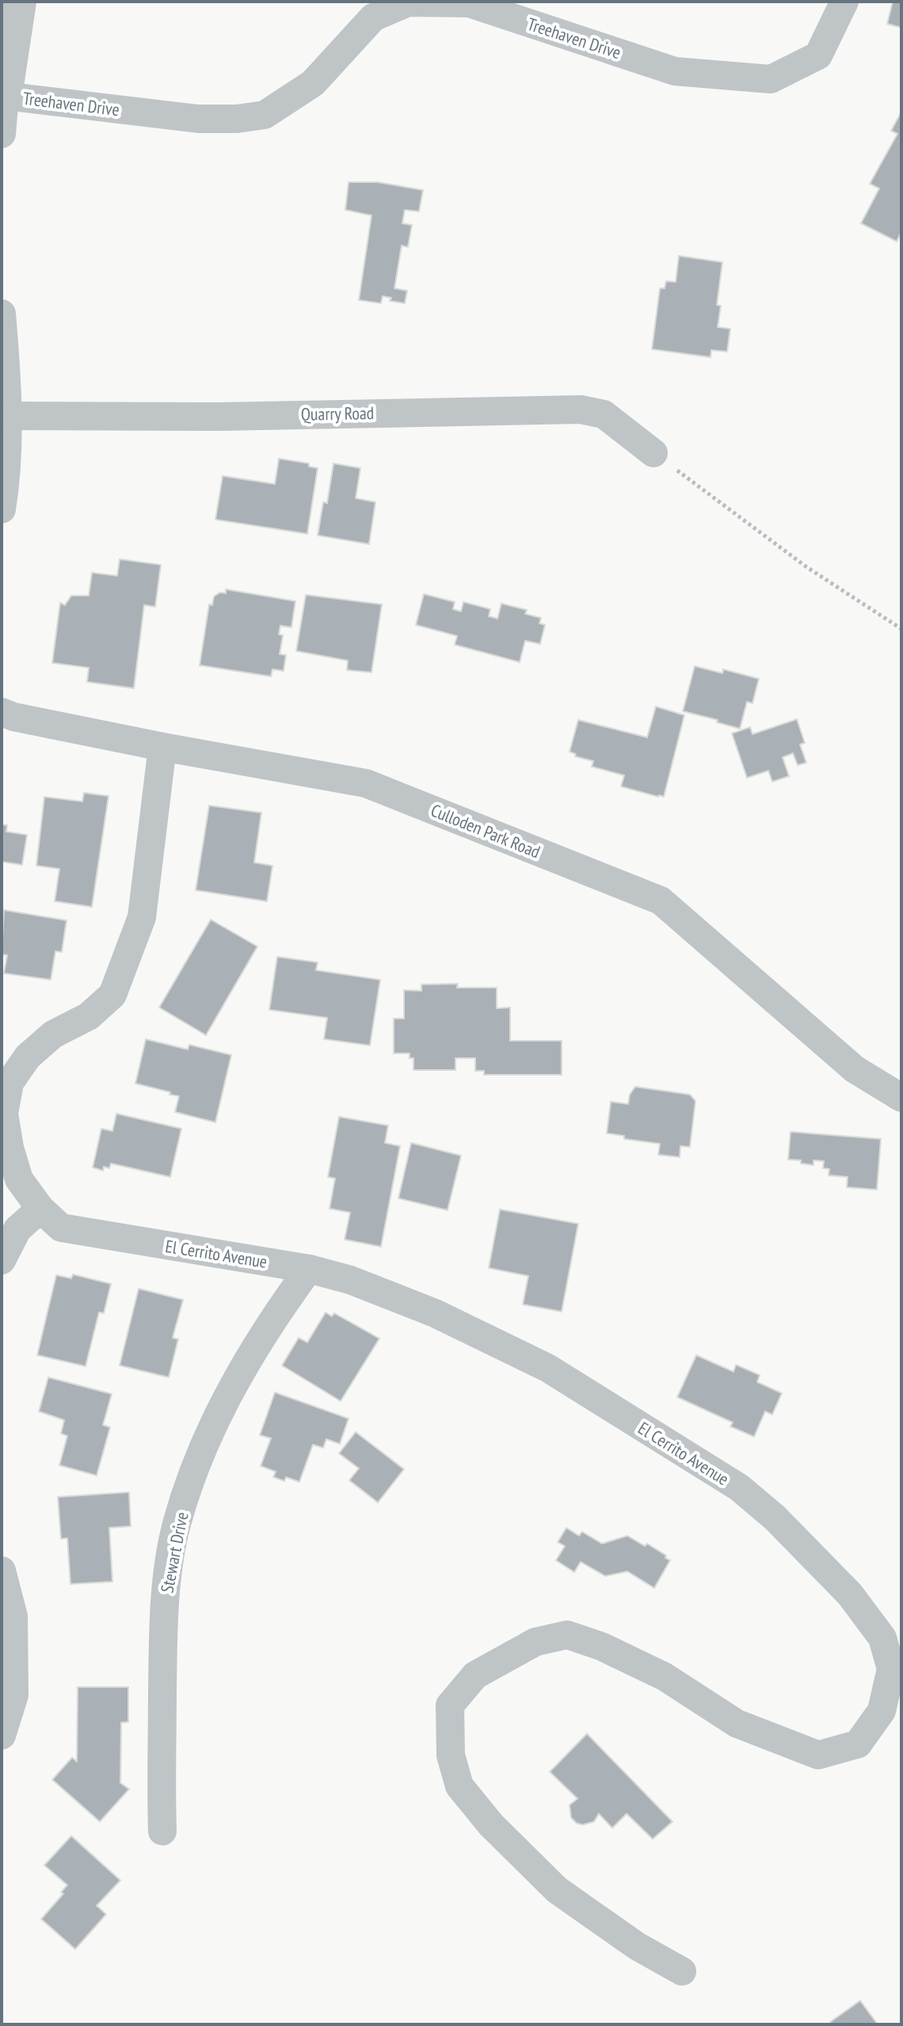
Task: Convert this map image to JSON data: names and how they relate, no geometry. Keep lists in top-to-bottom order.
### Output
{
  "streets": {
    "street": [
      "Treehaven Drive",
      "Quarry Road",
      "Culloden Park Road",
      "El Cerrito Avenue",
      "Stewart Drive"
    ]
  },
  "crossings": [
    ["Culloden Park Road", "El Cerrito Avenue"],
    ["El Cerrito Avenue", "Stewart Drive"]
  ]
}
